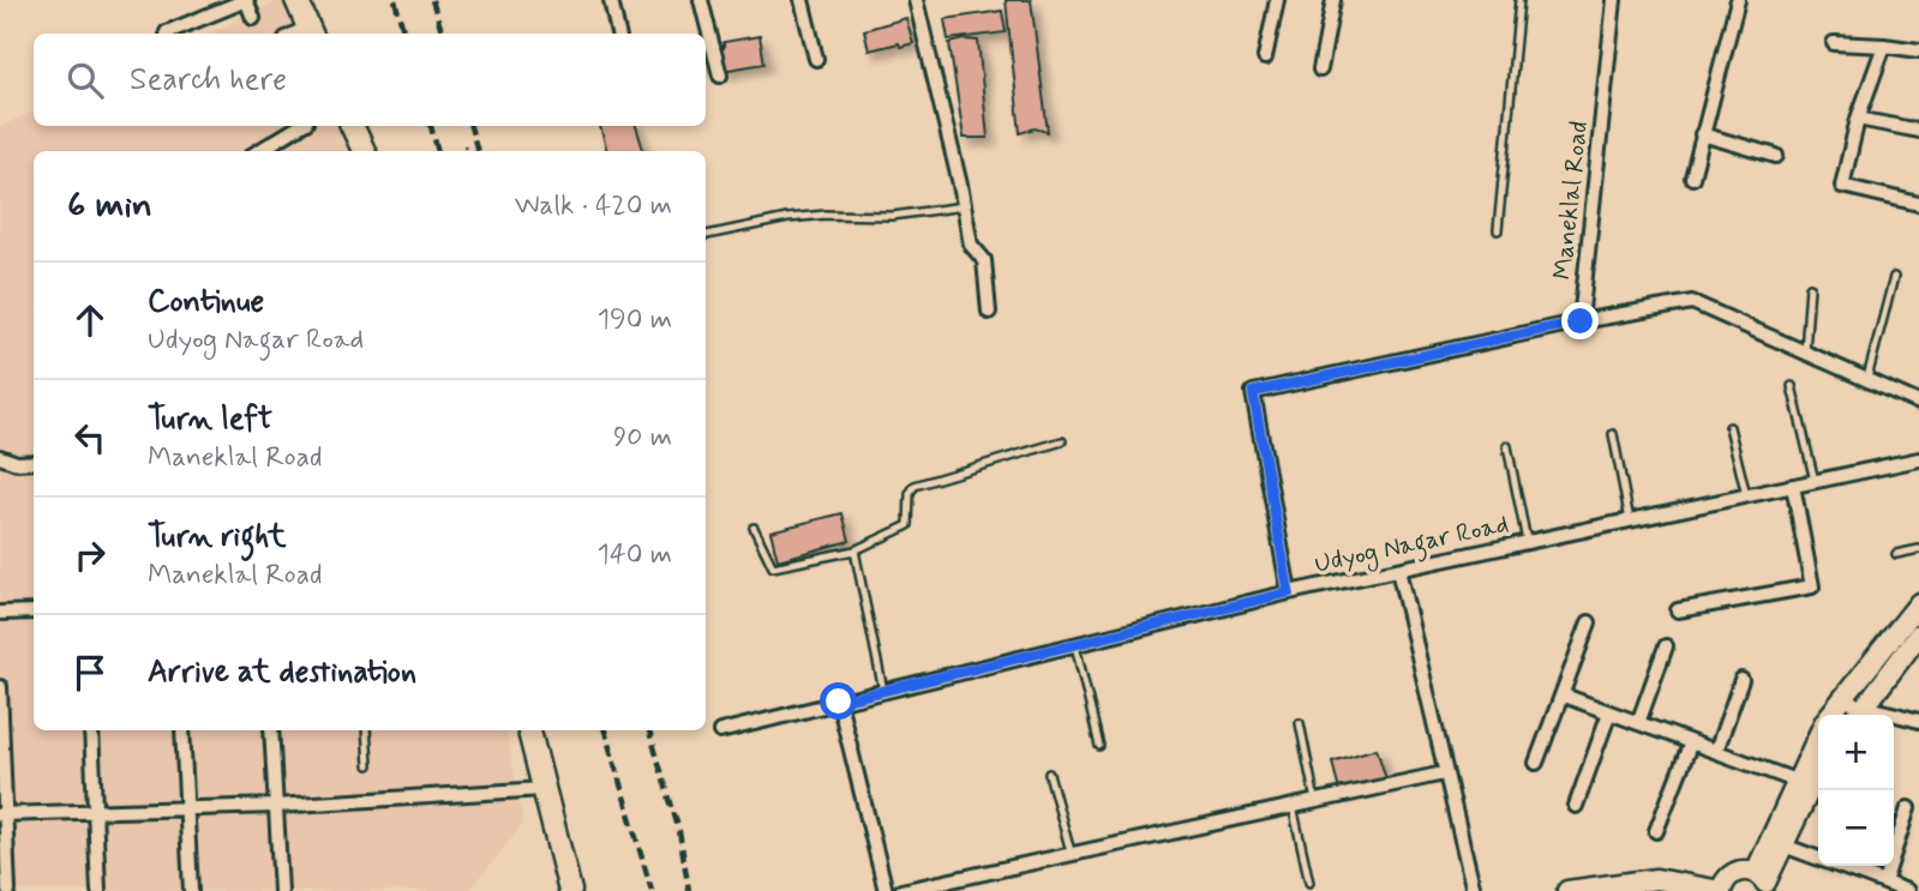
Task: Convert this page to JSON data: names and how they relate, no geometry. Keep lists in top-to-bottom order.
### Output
{
  "streets": {
    "street": ["Maneklal Road", "Udyog Nagar Road"]
  },
  "page": {
    "search": "Search here",
    "heading": ["6 min", "Walk · 420 m"],
    "list": [
      ["Continue", "Udyog Nagar Road", "190 m"],
      ["Turn left", "Maneklal Road", "90 m"],
      ["Turn right", "Maneklal Road", "140 m"],
      "Arrive at destination"
    ],
    "map_buttons": ["+", "−"]
  }
}
